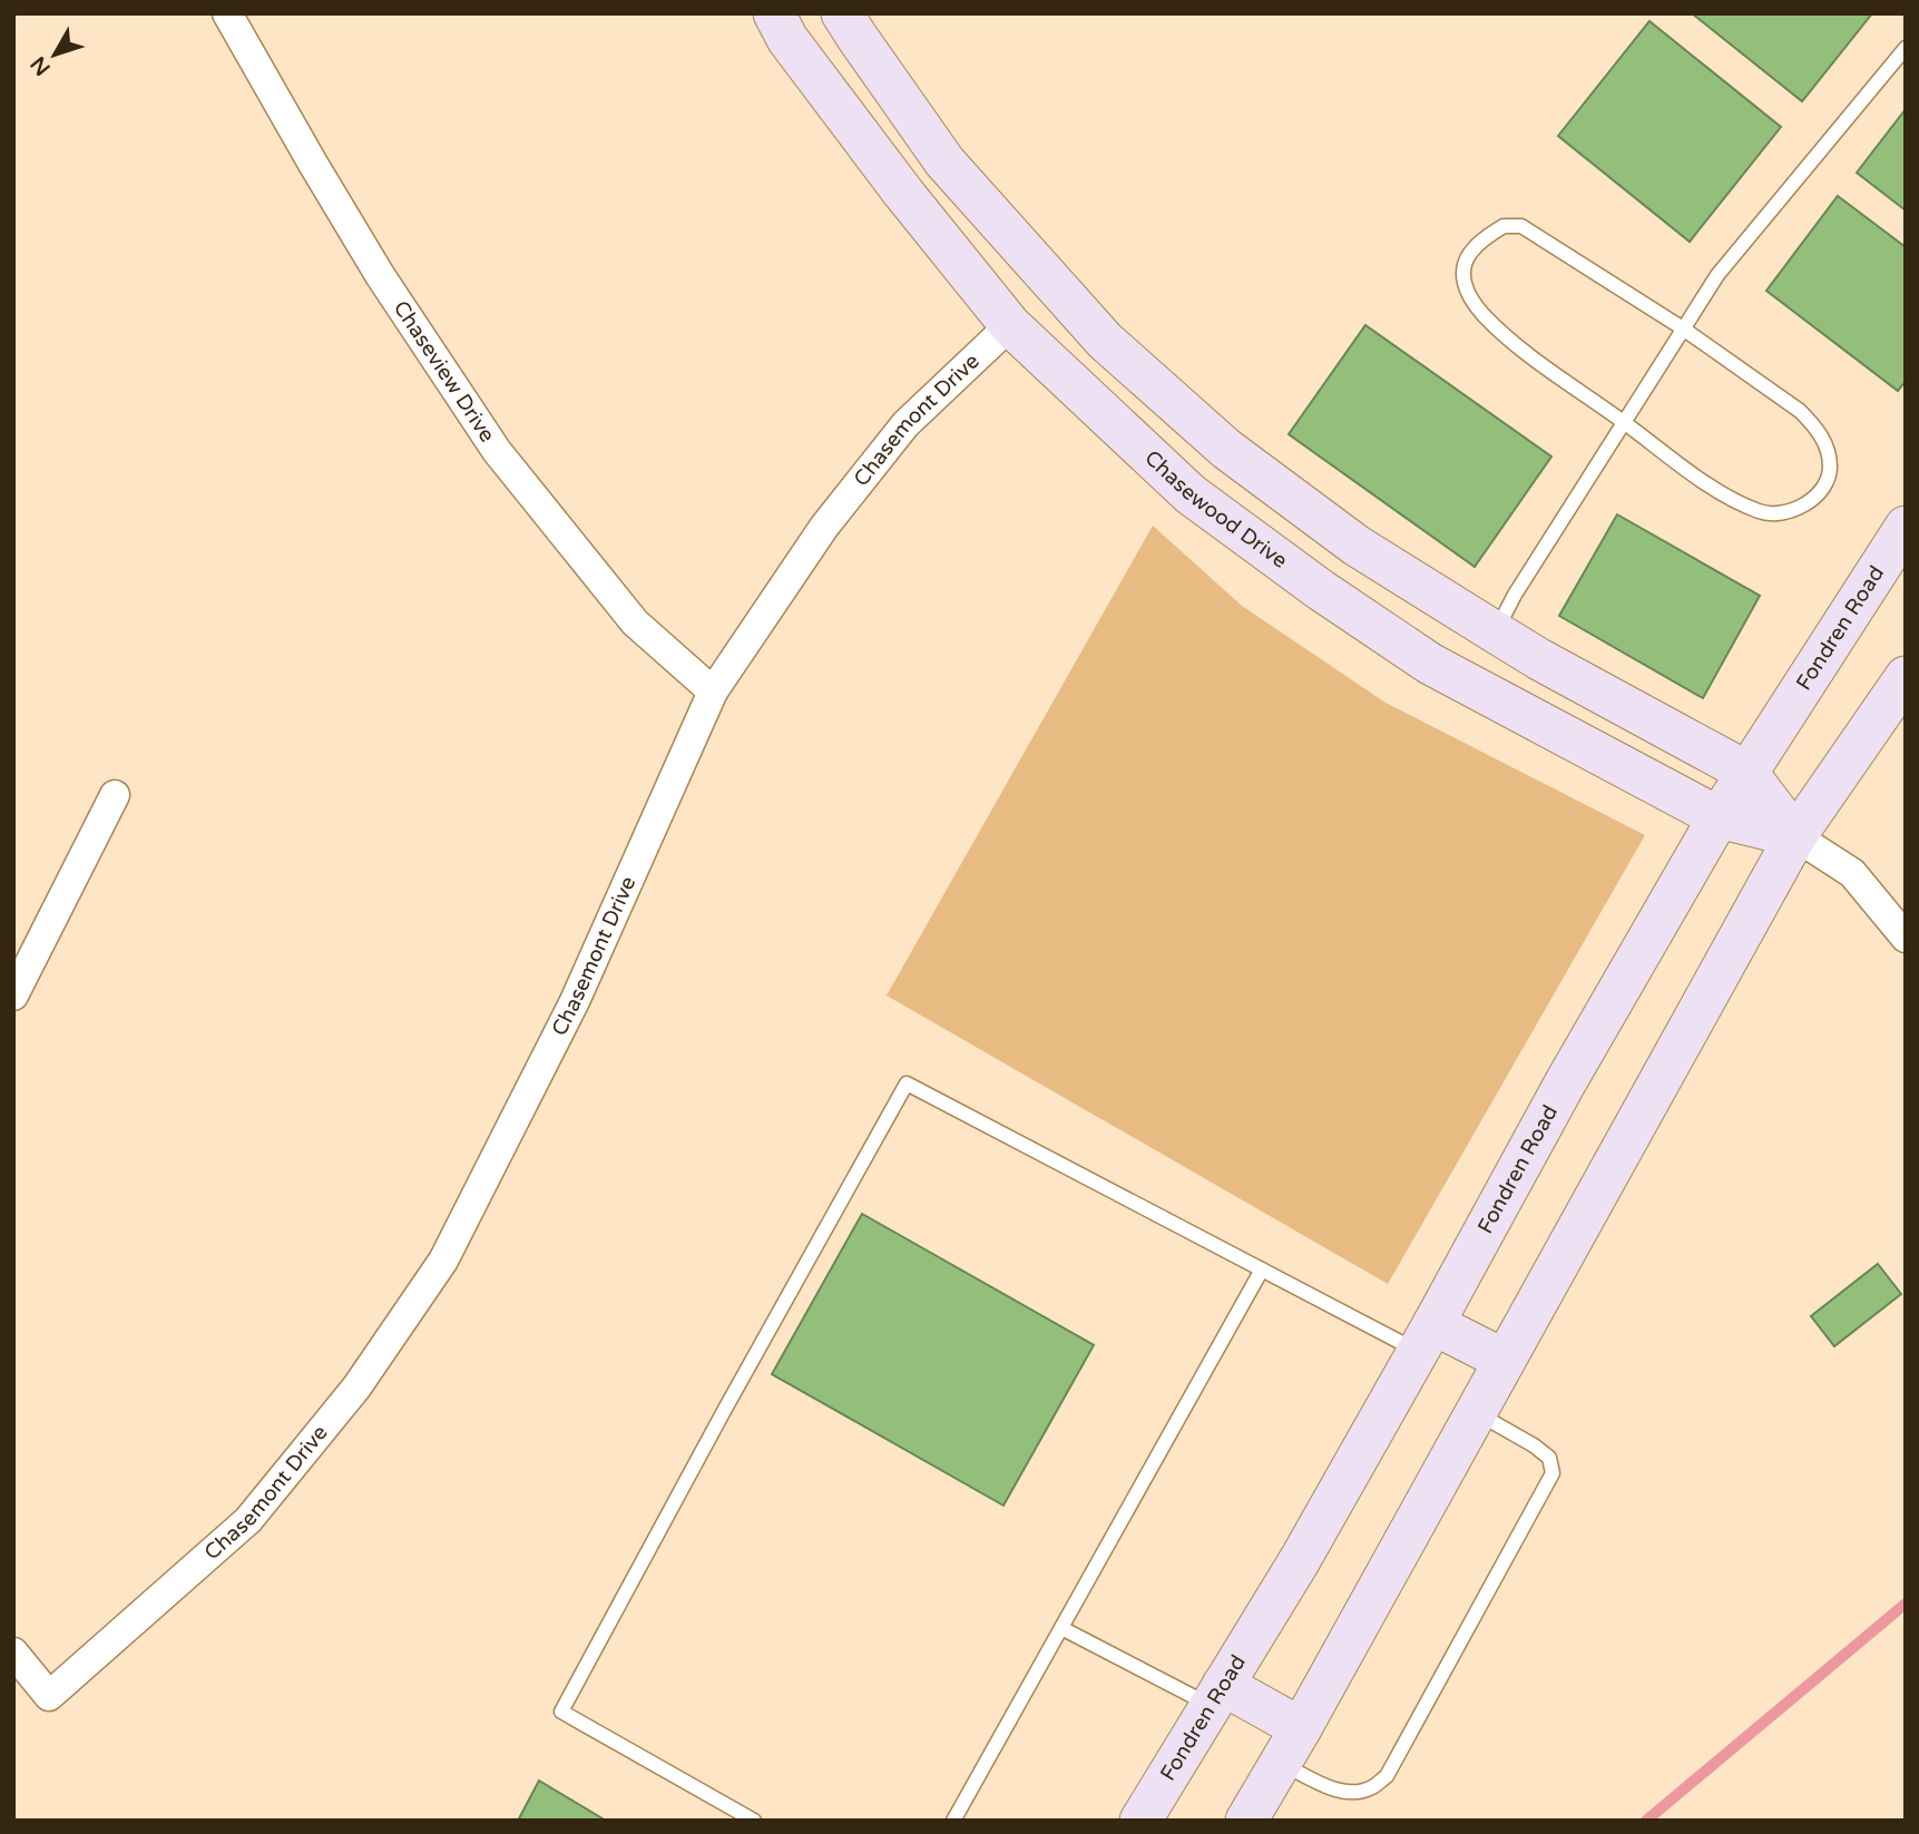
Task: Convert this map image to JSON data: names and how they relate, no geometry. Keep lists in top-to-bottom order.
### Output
{
  "streets": {
    "main road": ["Chasewood Drive", "Fondren Road"],
    "street": ["Chaseview Drive", "Chasemont Drive"]
  },
  "crossings": [
    ["Chaseview Drive", "Chasemont Drive"],
    ["Chasemont Drive", "Chasewood Drive"],
    ["Chasewood Drive", "Fondren Road"]
  ],
  "north": "bottom left"
}
